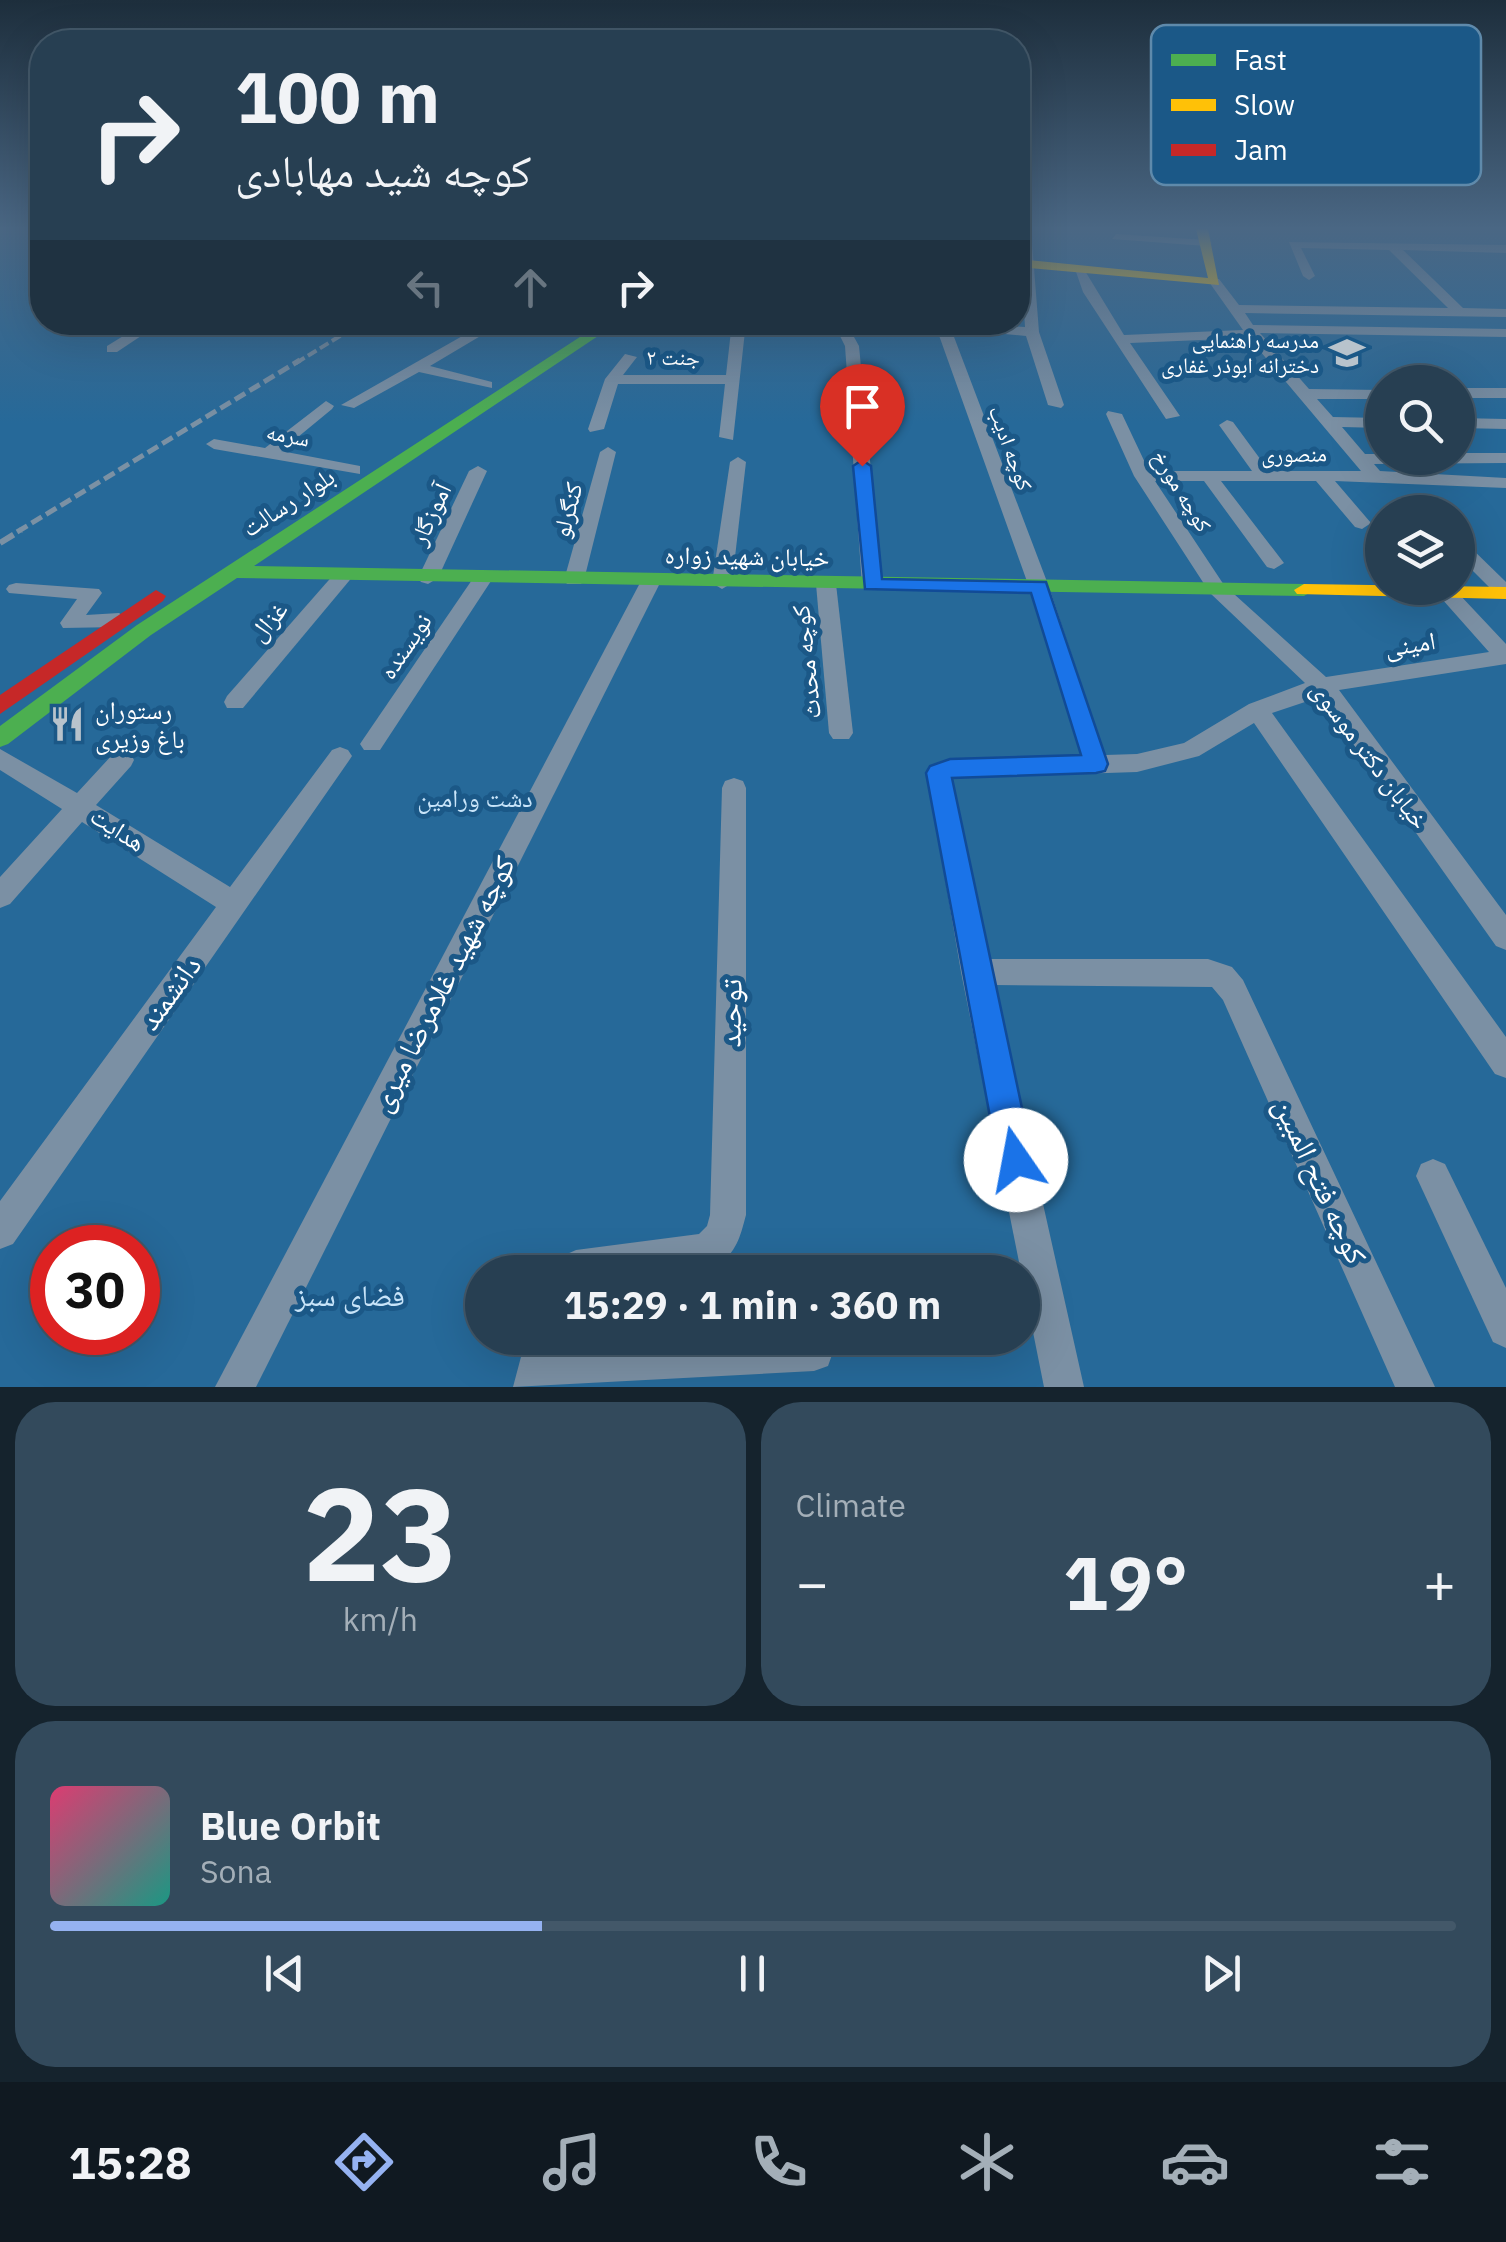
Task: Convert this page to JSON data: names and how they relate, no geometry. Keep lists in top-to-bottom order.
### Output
{
  "streets": {
    "street": [
      "جنت ۲",
      "سرمه",
      "کوچه ادیب",
      "منصوری",
      "کوچه مورخ",
      "بلوار رسالت",
      "کنگرلو",
      "آموزگار",
      "خیابان شهید زواره",
      "غزال",
      "امینی",
      "نویسنده",
      "کوچه محدث",
      "خیابان دکتر موسوی",
      "هدایت",
      "کوچه شهید غلامرضا میری",
      "دانشمند",
      "توحید",
      "کوچه فتح المبین"
    ]
  },
  "crossings": [
    ["سرمه", "بلوار رسالت"],
    ["کوچه ادیب", "خیابان شهید زواره"],
    ["کوچه ادیب", "امینی"],
    ["منصوری", "کوچه مورخ"],
    ["کوچه مورخ", "خیابان شهید زواره"],
    ["کوچه مورخ", "خیابان دکتر موسوی"],
    ["بلوار رسالت", "خیابان شهید زواره"],
    ["کنگرلو", "خیابان شهید زواره"],
    ["آموزگار", "خیابان شهید زواره"],
    ["خیابان شهید زواره", "غزال"],
    ["خیابان شهید زواره", "نویسنده"],
    ["خیابان شهید زواره", "کوچه محدث"],
    ["خیابان شهید زواره", "خیابان دکتر موسوی"],
    ["خیابان شهید زواره", "کوچه شهید غلامرضا میری"],
    ["امینی", "خیابان دکتر موسوی"],
    ["امینی", "کوچه فتح المبین"],
    ["هدایت", "دانشمند"]
  ],
  "parks": ["دشت ورامین", "فضای سبز"],
  "places": {
    "school or university": ["مدرسه راهنمایی دخترانه ابوذر غفاری"],
    "restaurant": ["رستوران باغ وزیری"]
  },
  "legend": ["Fast", "Slow", "Jam"],
  "page": {
    "turn": ["100 m", "کوچه شید مهابادی"],
    "limit": "30",
    "trip": "15:29 · 1 min · 360 m",
    "tile": [
      ["23", "km/h"],
      "Climate"
    ],
    "heat": ["−", "19°", "+"],
    "song": ["Blue Orbit", "Sona"],
    "tabs": "15:28"
  }
}
